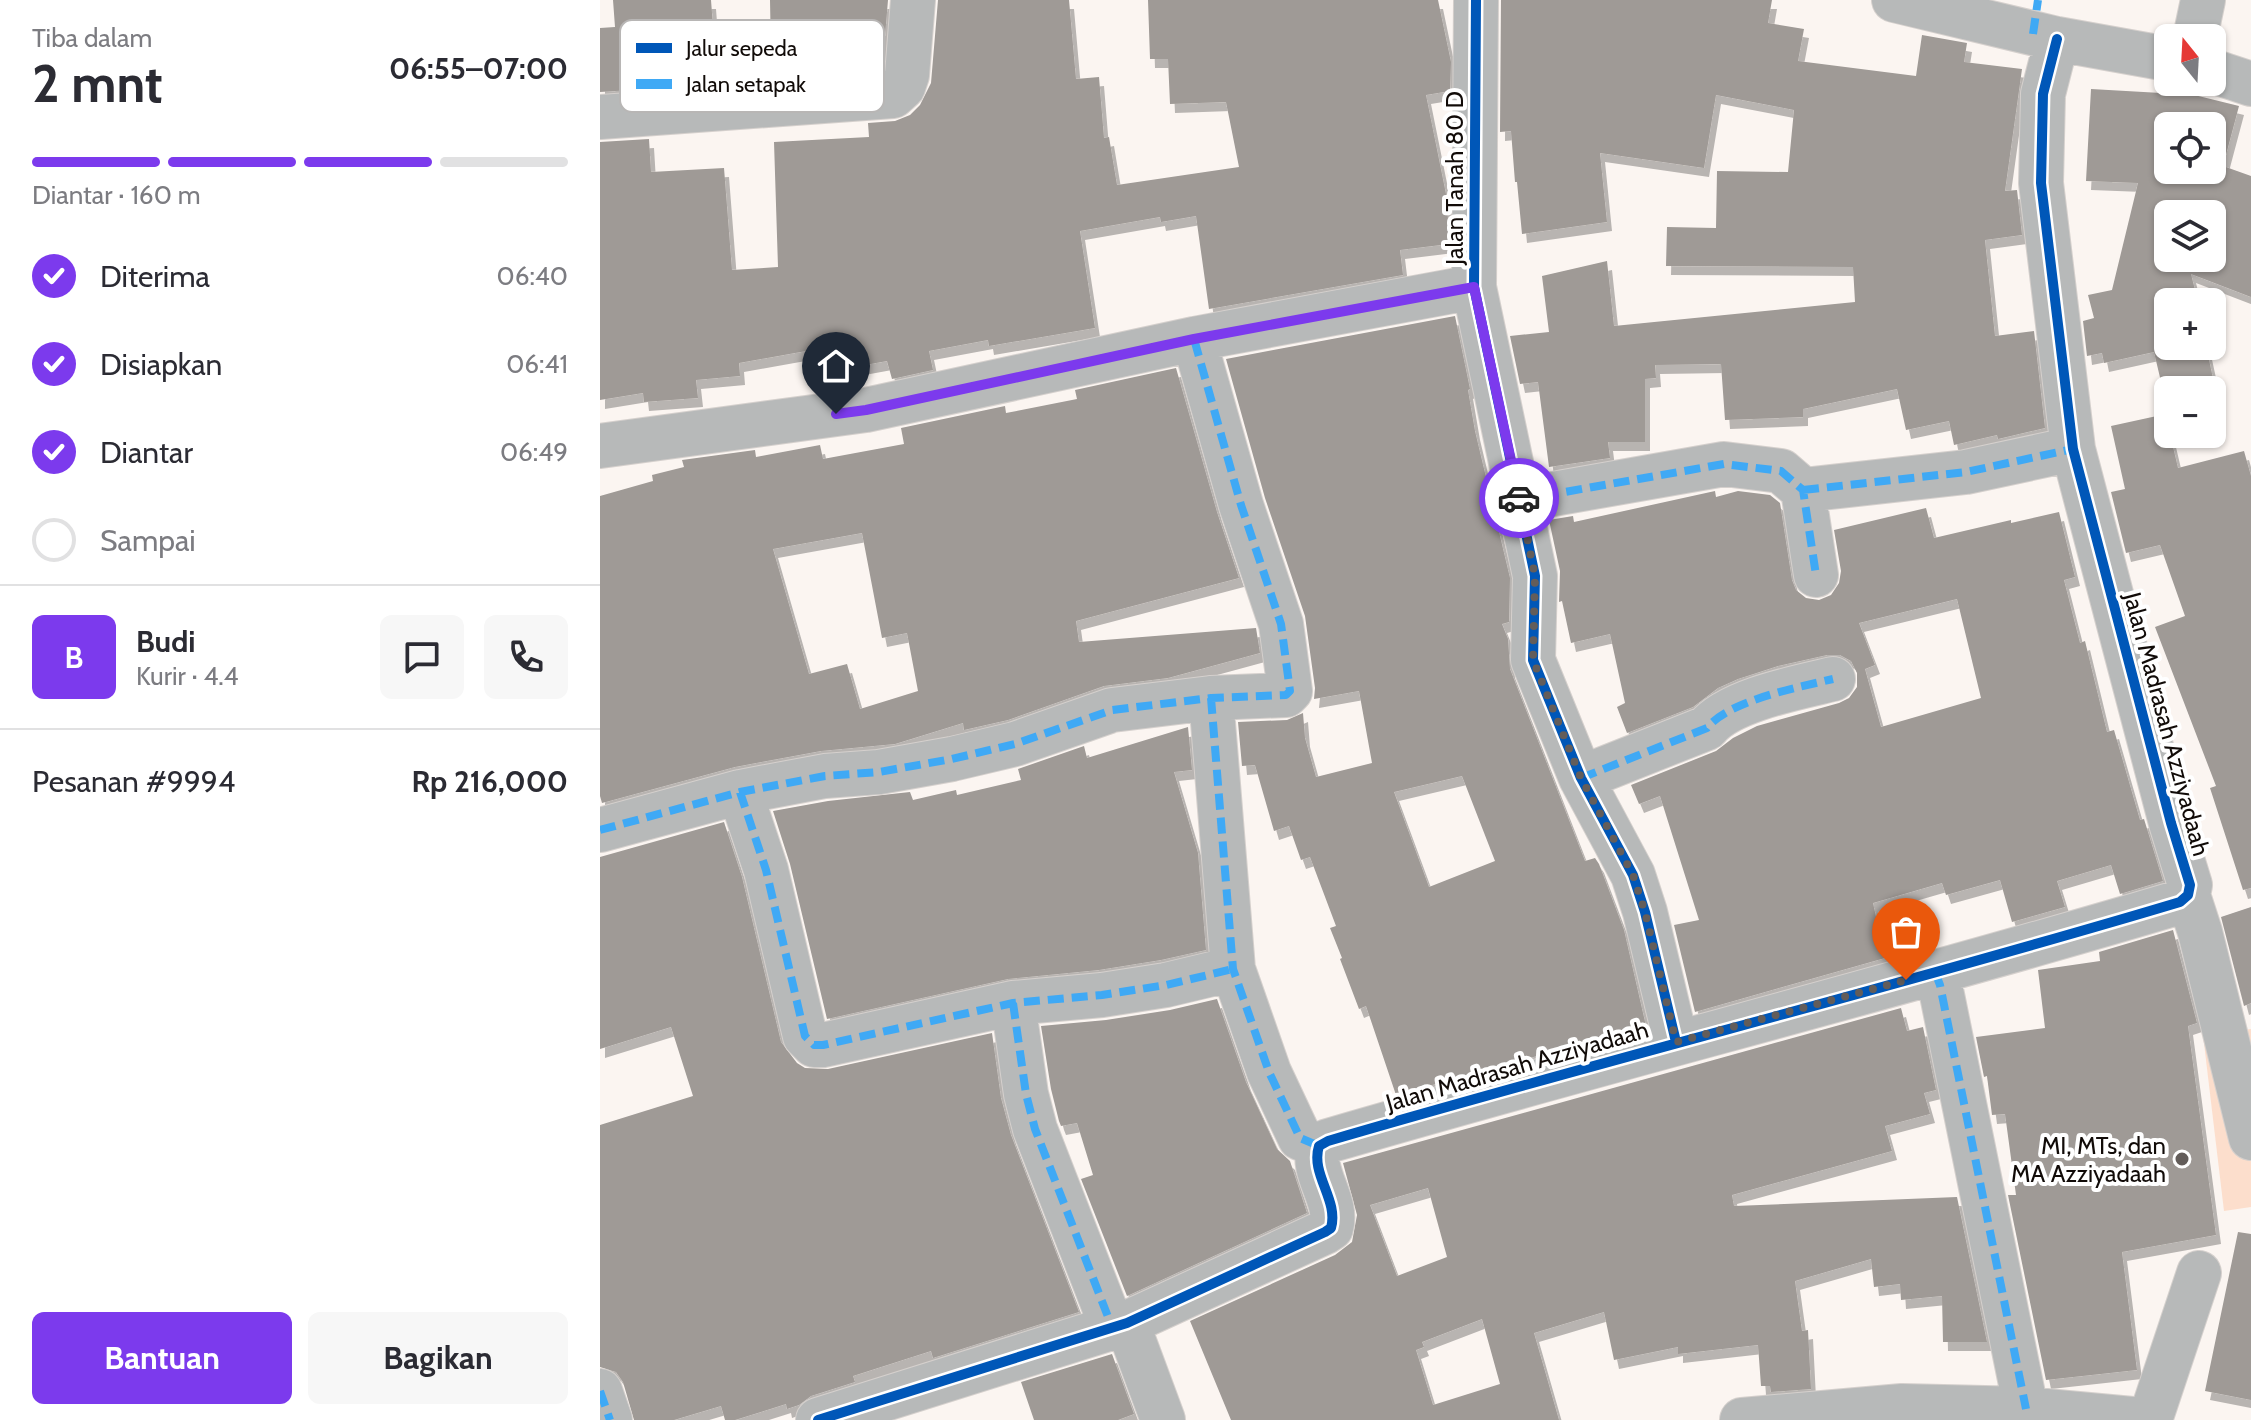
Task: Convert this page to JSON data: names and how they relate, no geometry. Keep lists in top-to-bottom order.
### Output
{
  "streets": {
    "street": ["Jalan Tanah 80 D", "Jalan Madrasah Azziyadaah"]
  },
  "crossings": [
    ["Jalan Tanah 80 D", "Jalan Madrasah Azziyadaah"]
  ],
  "places": ["MI, MTs, dan MA Azziyadaah"],
  "legend": ["Jalur sepeda", "Jalan setapak"],
  "north": "top",
  "page": {
    "heading": ["2 mnt", "Tiba dalam", "06:55–07:00"],
    "panel": [
      "Budi",
      "Kurir · 4.4",
      "Pesanan #9994",
      "Rp 216,000"
    ],
    "map_buttons": ["+", "−"],
    "bar": "Diantar · 160 m",
    "list": [
      ["Diterima", "06:40"],
      ["Disiapkan", "06:41"],
      ["Diantar", "06:49"],
      "Sampai"
    ],
    "round": "B",
    "buttons": ["Bantuan", "Bagikan"]
  }
}
